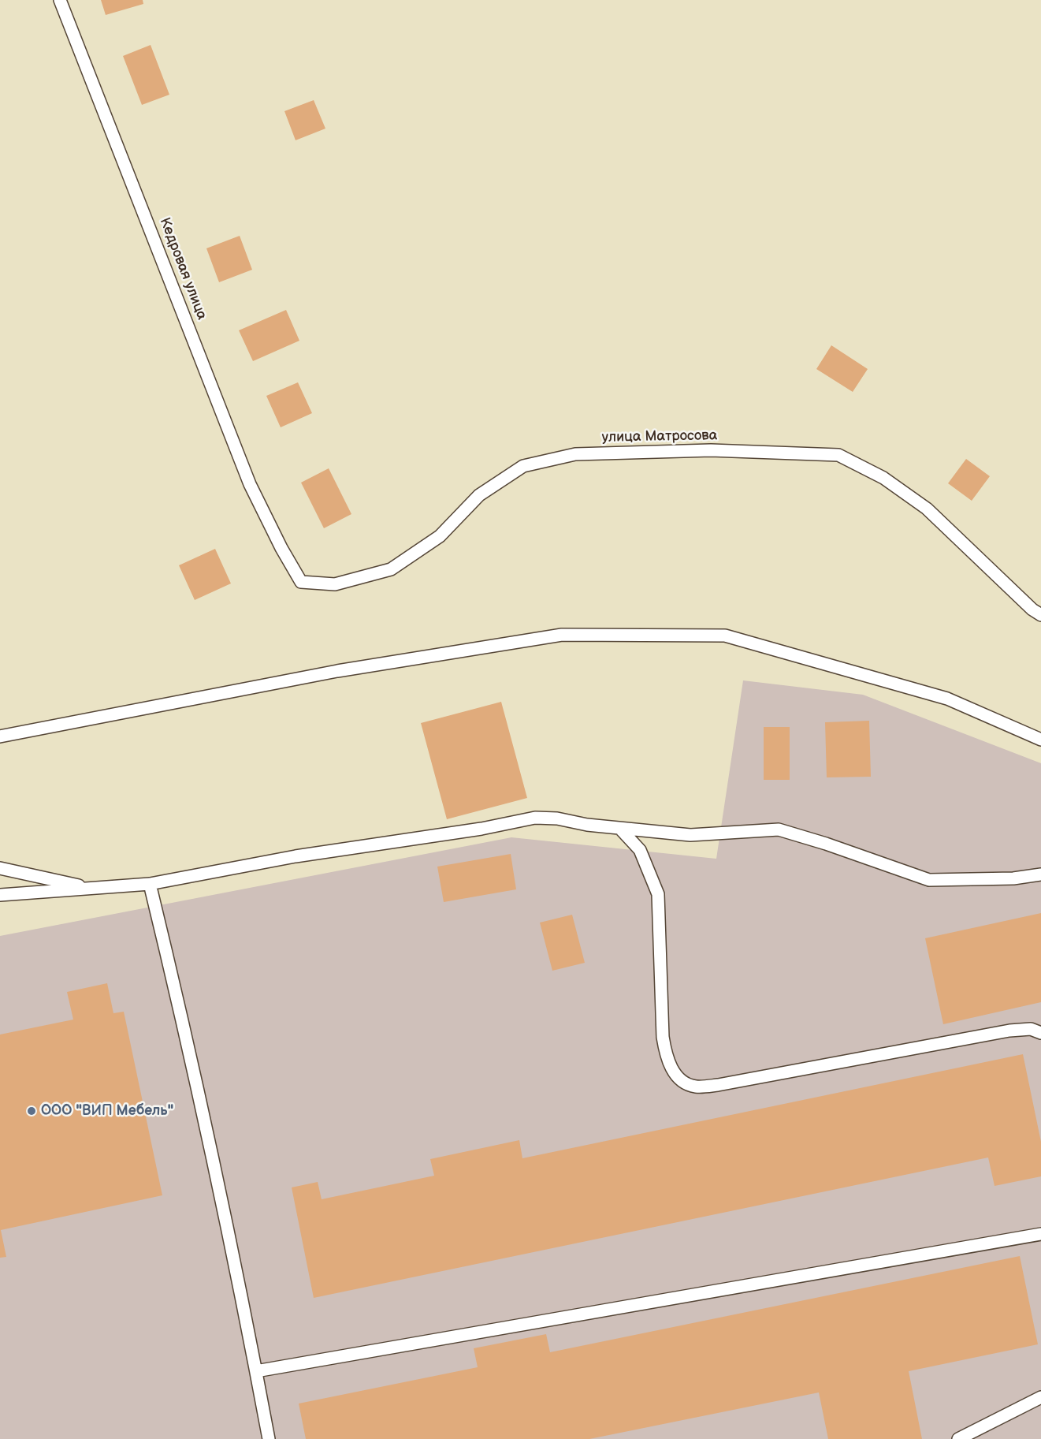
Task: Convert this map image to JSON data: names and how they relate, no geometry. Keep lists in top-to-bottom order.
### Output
{
  "streets": {
    "lane": ["Кедровая улица", "улица Матросова"]
  },
  "crossings": [
    ["Кедровая улица", "улица Матросова"]
  ],
  "places": ["ООО \"ВИП Мебель\""]
}
